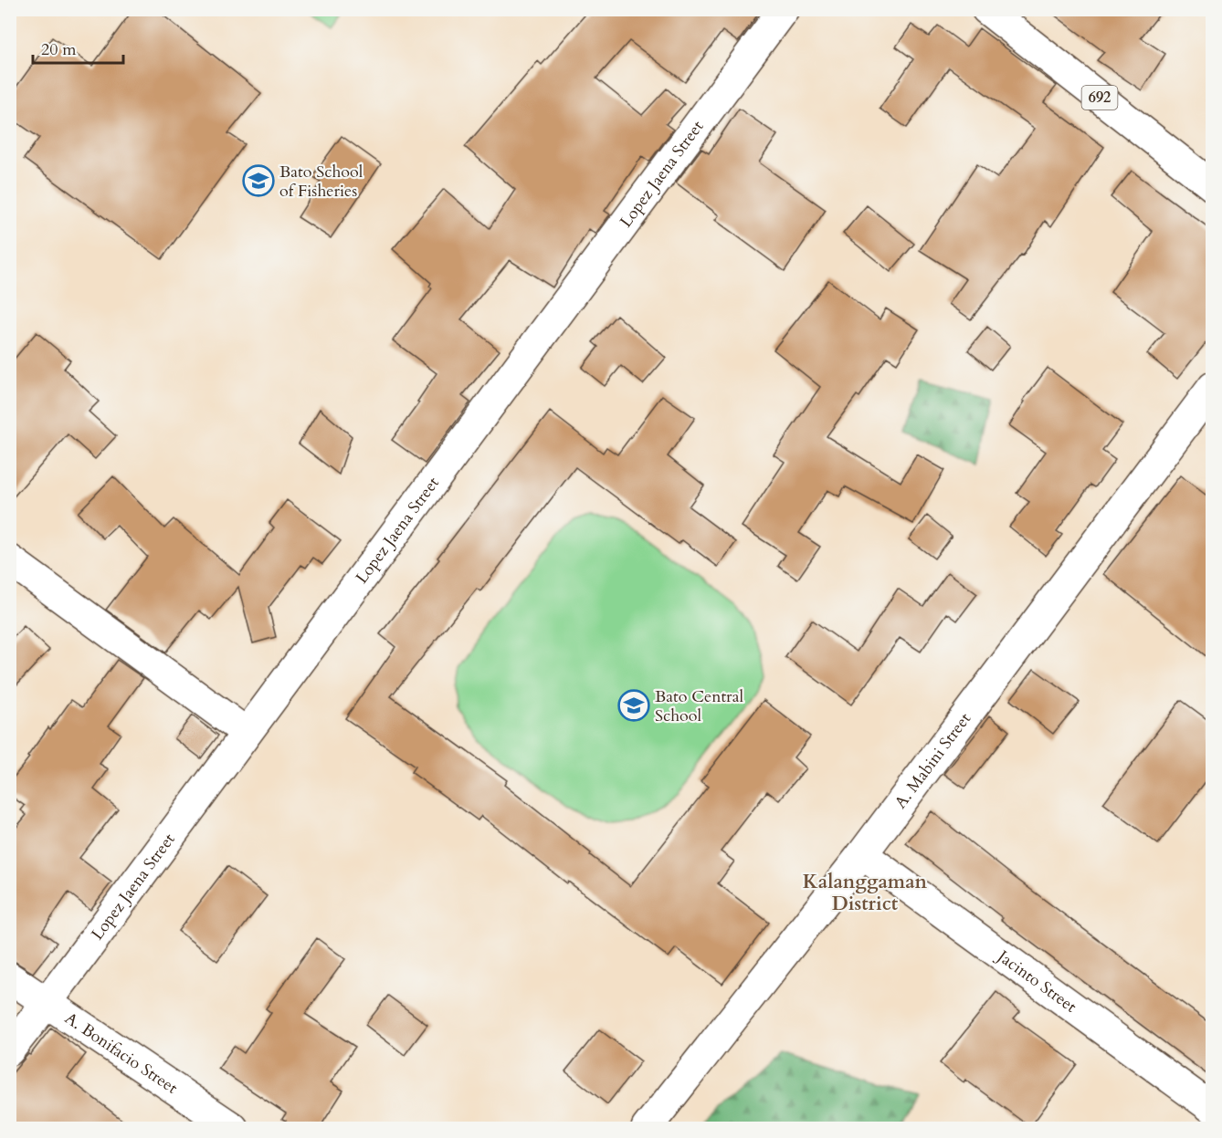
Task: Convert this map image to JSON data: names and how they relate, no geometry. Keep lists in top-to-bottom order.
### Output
{
  "streets": {
    "street": [
      "692",
      "Lopez Jaena Street",
      "A. Mabini Street",
      "Jacinto Street",
      "A. Bonifacio Street"
    ]
  },
  "crossings": [
    ["Lopez Jaena Street", "A. Bonifacio Street"],
    ["A. Mabini Street", "Jacinto Street"]
  ],
  "districts": ["Kalanggaman District"],
  "places": {
    "school or university": ["Bato School of Fisheries", "Bato Central School"]
  },
  "scale_bar": "20 m"
}
